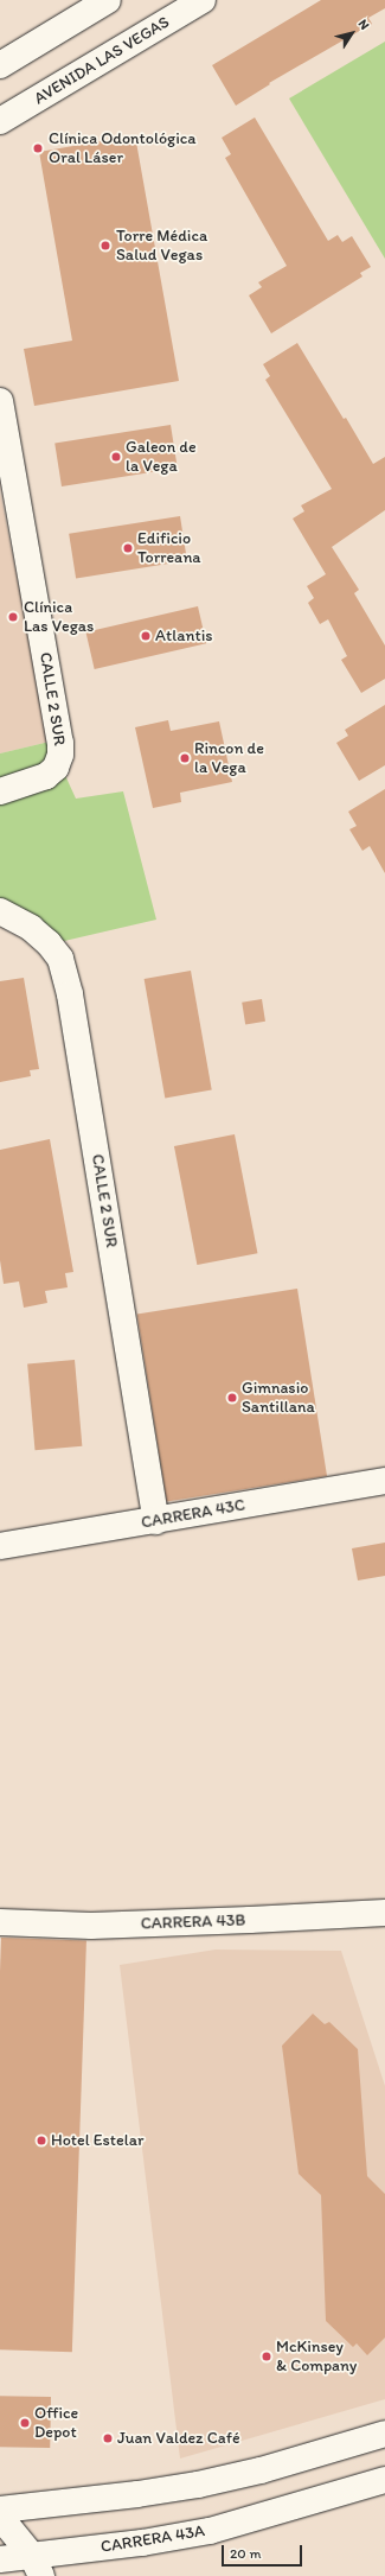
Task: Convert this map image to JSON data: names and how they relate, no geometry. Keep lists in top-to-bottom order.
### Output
{
  "streets": {
    "street": [
      "AVENIDA LAS VEGAS",
      "CALLE 2 SUR",
      "CARRERA 43C",
      "CARRERA 43B",
      "CARRERA 43A"
    ]
  },
  "crossings": [
    ["CALLE 2 SUR", "CARRERA 43C"]
  ],
  "places": [
    "Clínica Odontológica Oral Láser",
    "Torre Médica Salud Vegas",
    "Galeon de la Vega",
    "Edificio Torreana",
    "Clínica Las Vegas",
    "Atlantis",
    "Rincon de la Vega",
    "Gimnasio Santillana",
    "Hotel Estelar",
    "McKinsey & Company",
    "Office Depot",
    "Juan Valdez Café"
  ],
  "scale_bar": "20 m",
  "north": "top right"
}
